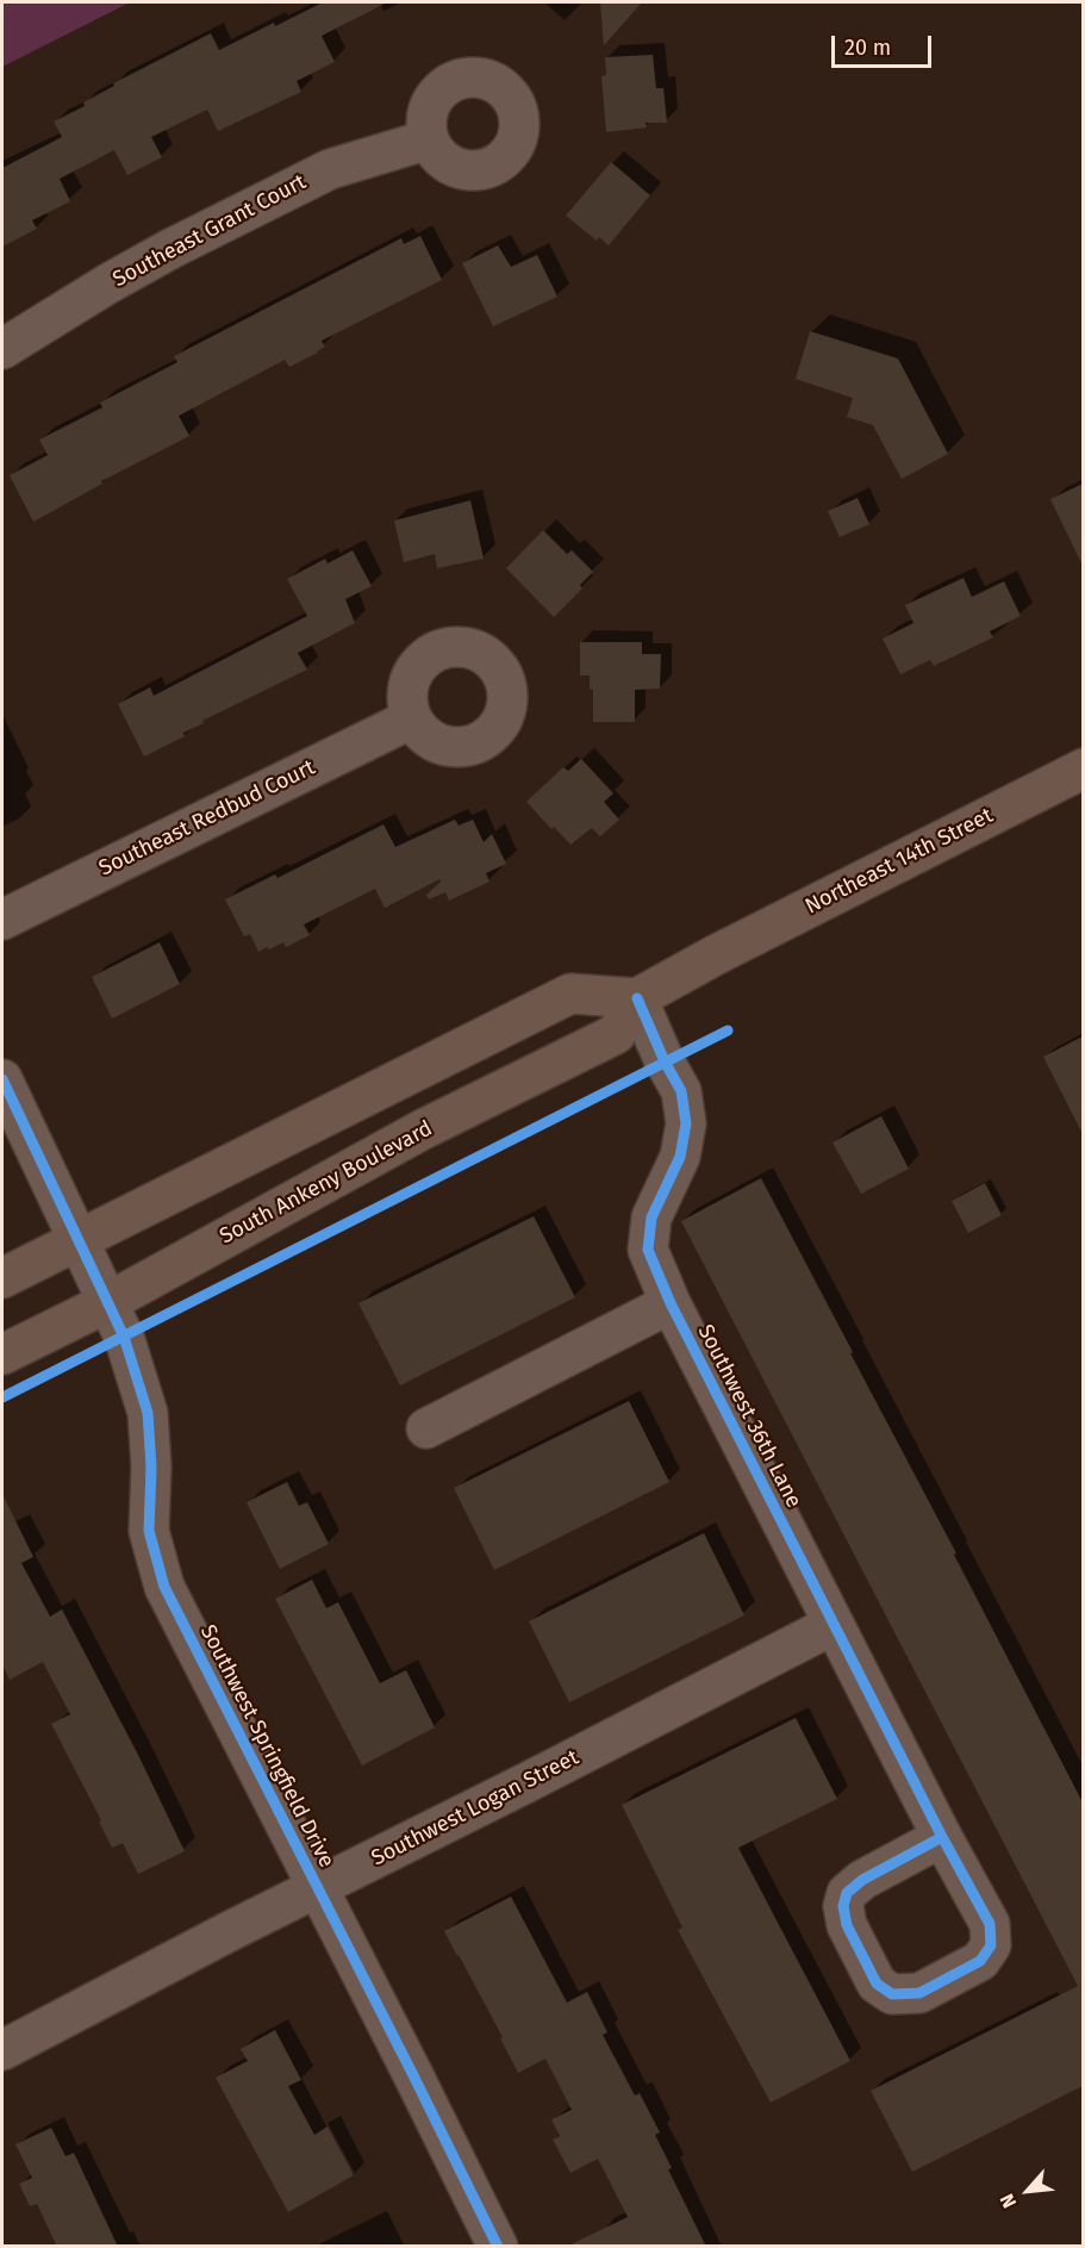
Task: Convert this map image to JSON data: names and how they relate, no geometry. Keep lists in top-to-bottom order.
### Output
{
  "streets": {
    "main road": ["Northeast 14th Street", "South Ankeny Boulevard"],
    "street": [
      "Southeast Grant Court",
      "Southeast Redbud Court",
      "Southwest 36th Lane",
      "Southwest Springfield Drive",
      "Southwest Logan Street"
    ]
  },
  "crossings": [
    ["Northeast 14th Street", "South Ankeny Boulevard"],
    ["South Ankeny Boulevard", "Southwest 36th Lane"],
    ["South Ankeny Boulevard", "Southwest Springfield Drive"],
    ["Southwest 36th Lane", "Southwest Logan Street"],
    ["Southwest Springfield Drive", "Southwest Logan Street"]
  ],
  "scale_bar": "20 m",
  "north": "bottom left"
}
